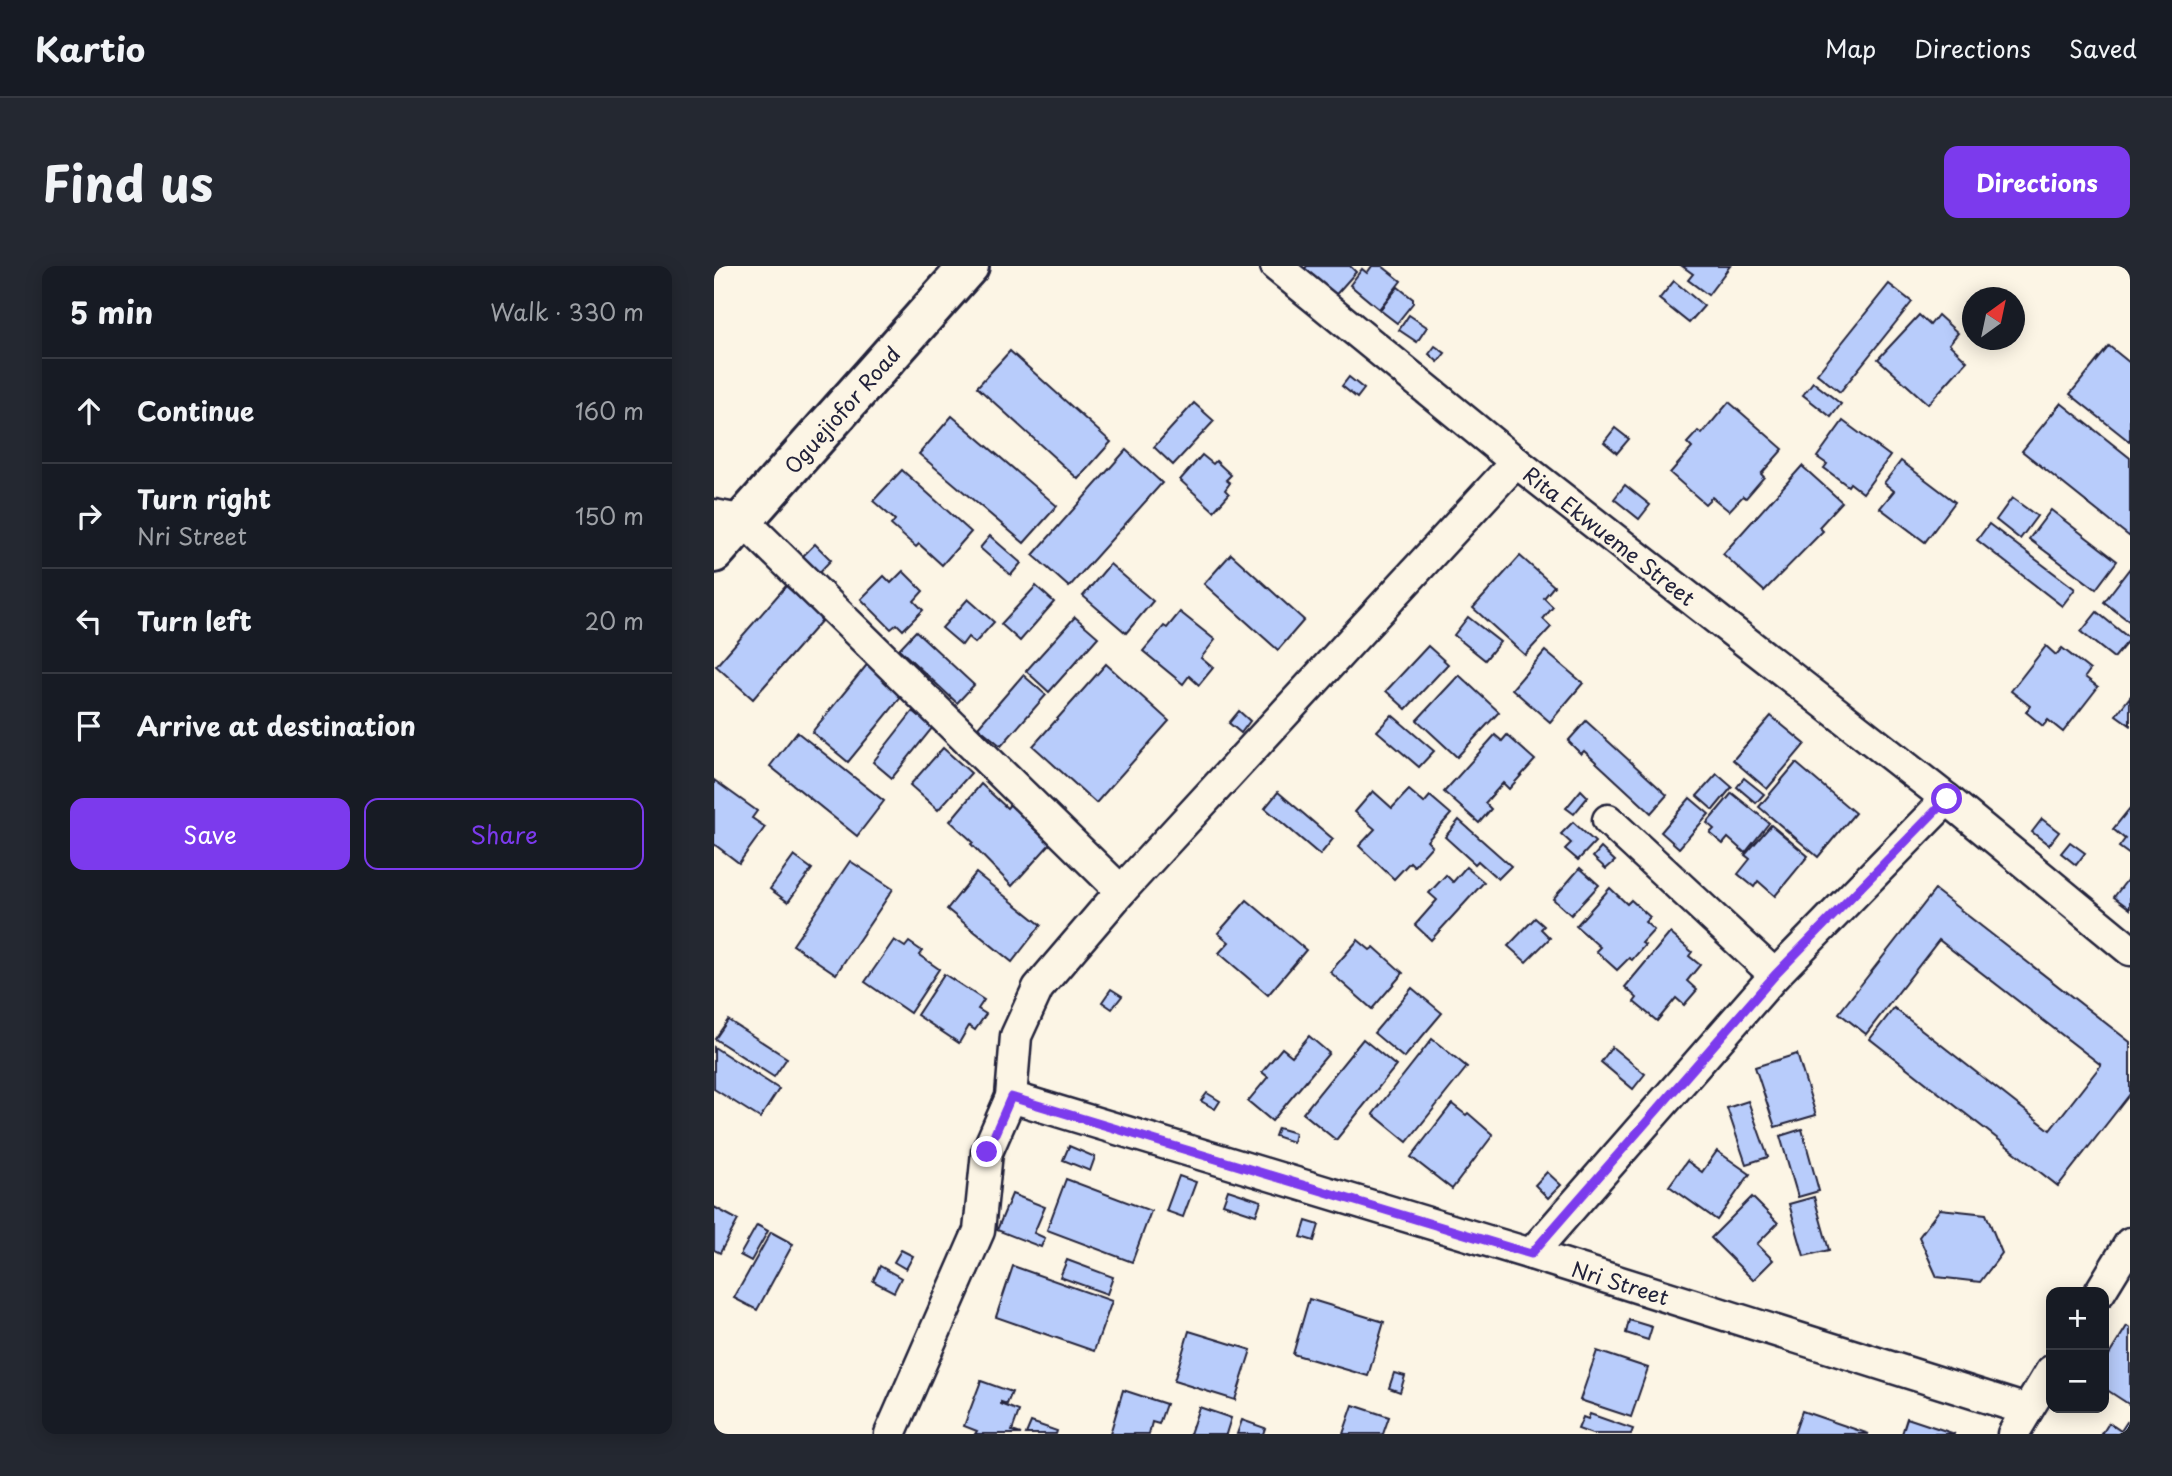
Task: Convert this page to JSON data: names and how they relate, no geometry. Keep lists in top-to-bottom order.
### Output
{
  "streets": {
    "main road": ["Oguejiofor Road"],
    "street": ["Rita Ekwueme Street", "Nri Street"]
  },
  "north": "top right",
  "page": {
    "header": "Kartio",
    "nav": ["Map", "Directions", "Saved"],
    "title": "Find us",
    "buttons": [
      "Directions",
      ["Save", "Share"]
    ],
    "heading": ["5 min", "Walk · 330 m"],
    "list": [
      ["Continue", "160 m"],
      ["Turn right", "Nri Street", "150 m"],
      ["Turn left", "20 m"],
      "Arrive at destination"
    ],
    "map_buttons": ["+", "−"]
  }
}
